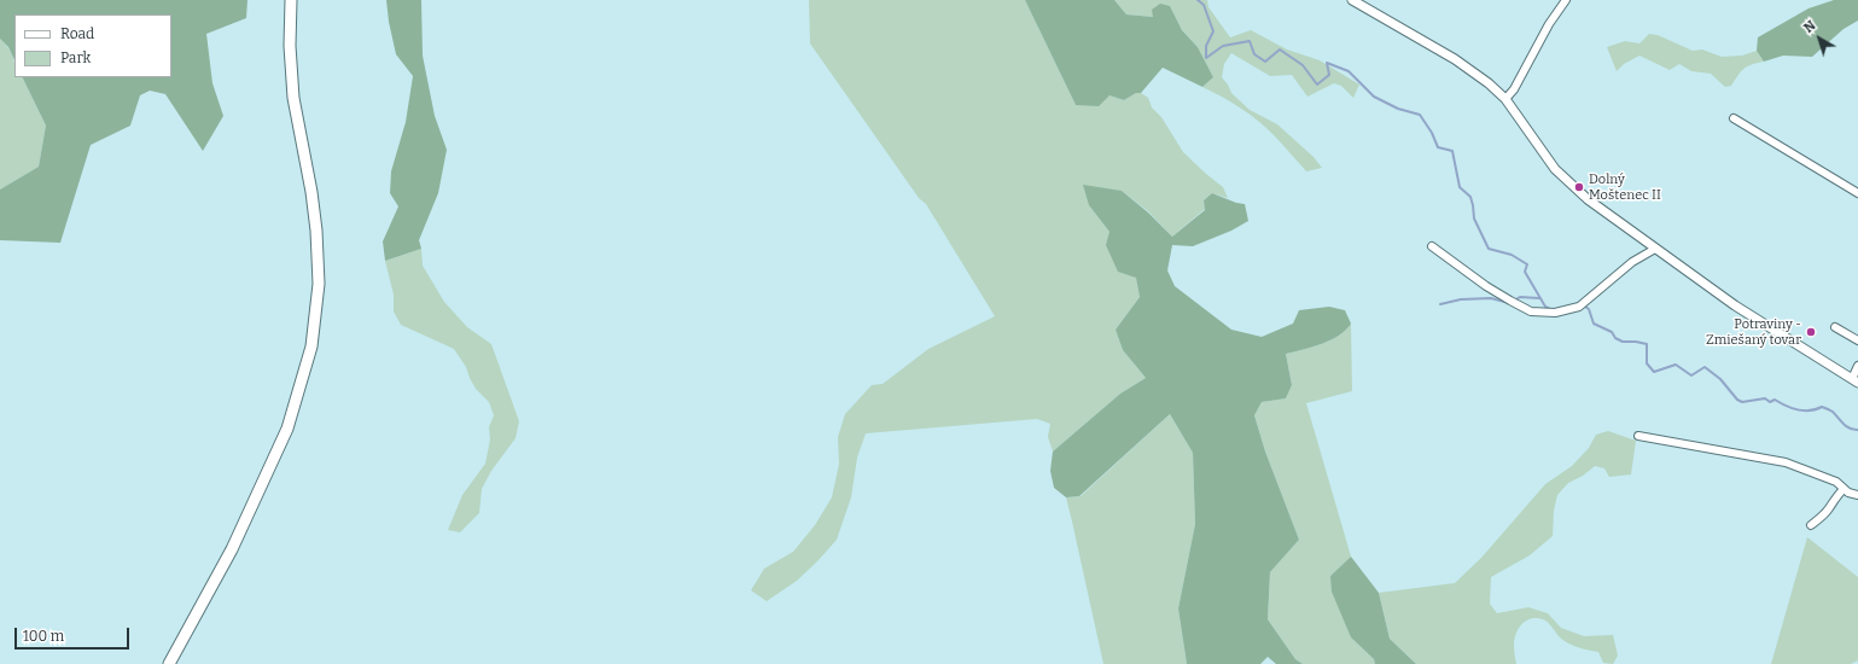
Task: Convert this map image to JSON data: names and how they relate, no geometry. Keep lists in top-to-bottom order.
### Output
{
  "places": ["Dolný Moštenec II", "Potraviny - Zmiešaný tovar"],
  "legend": ["Road", "Park"],
  "scale_bar": "100 m",
  "north": "top left"
}
